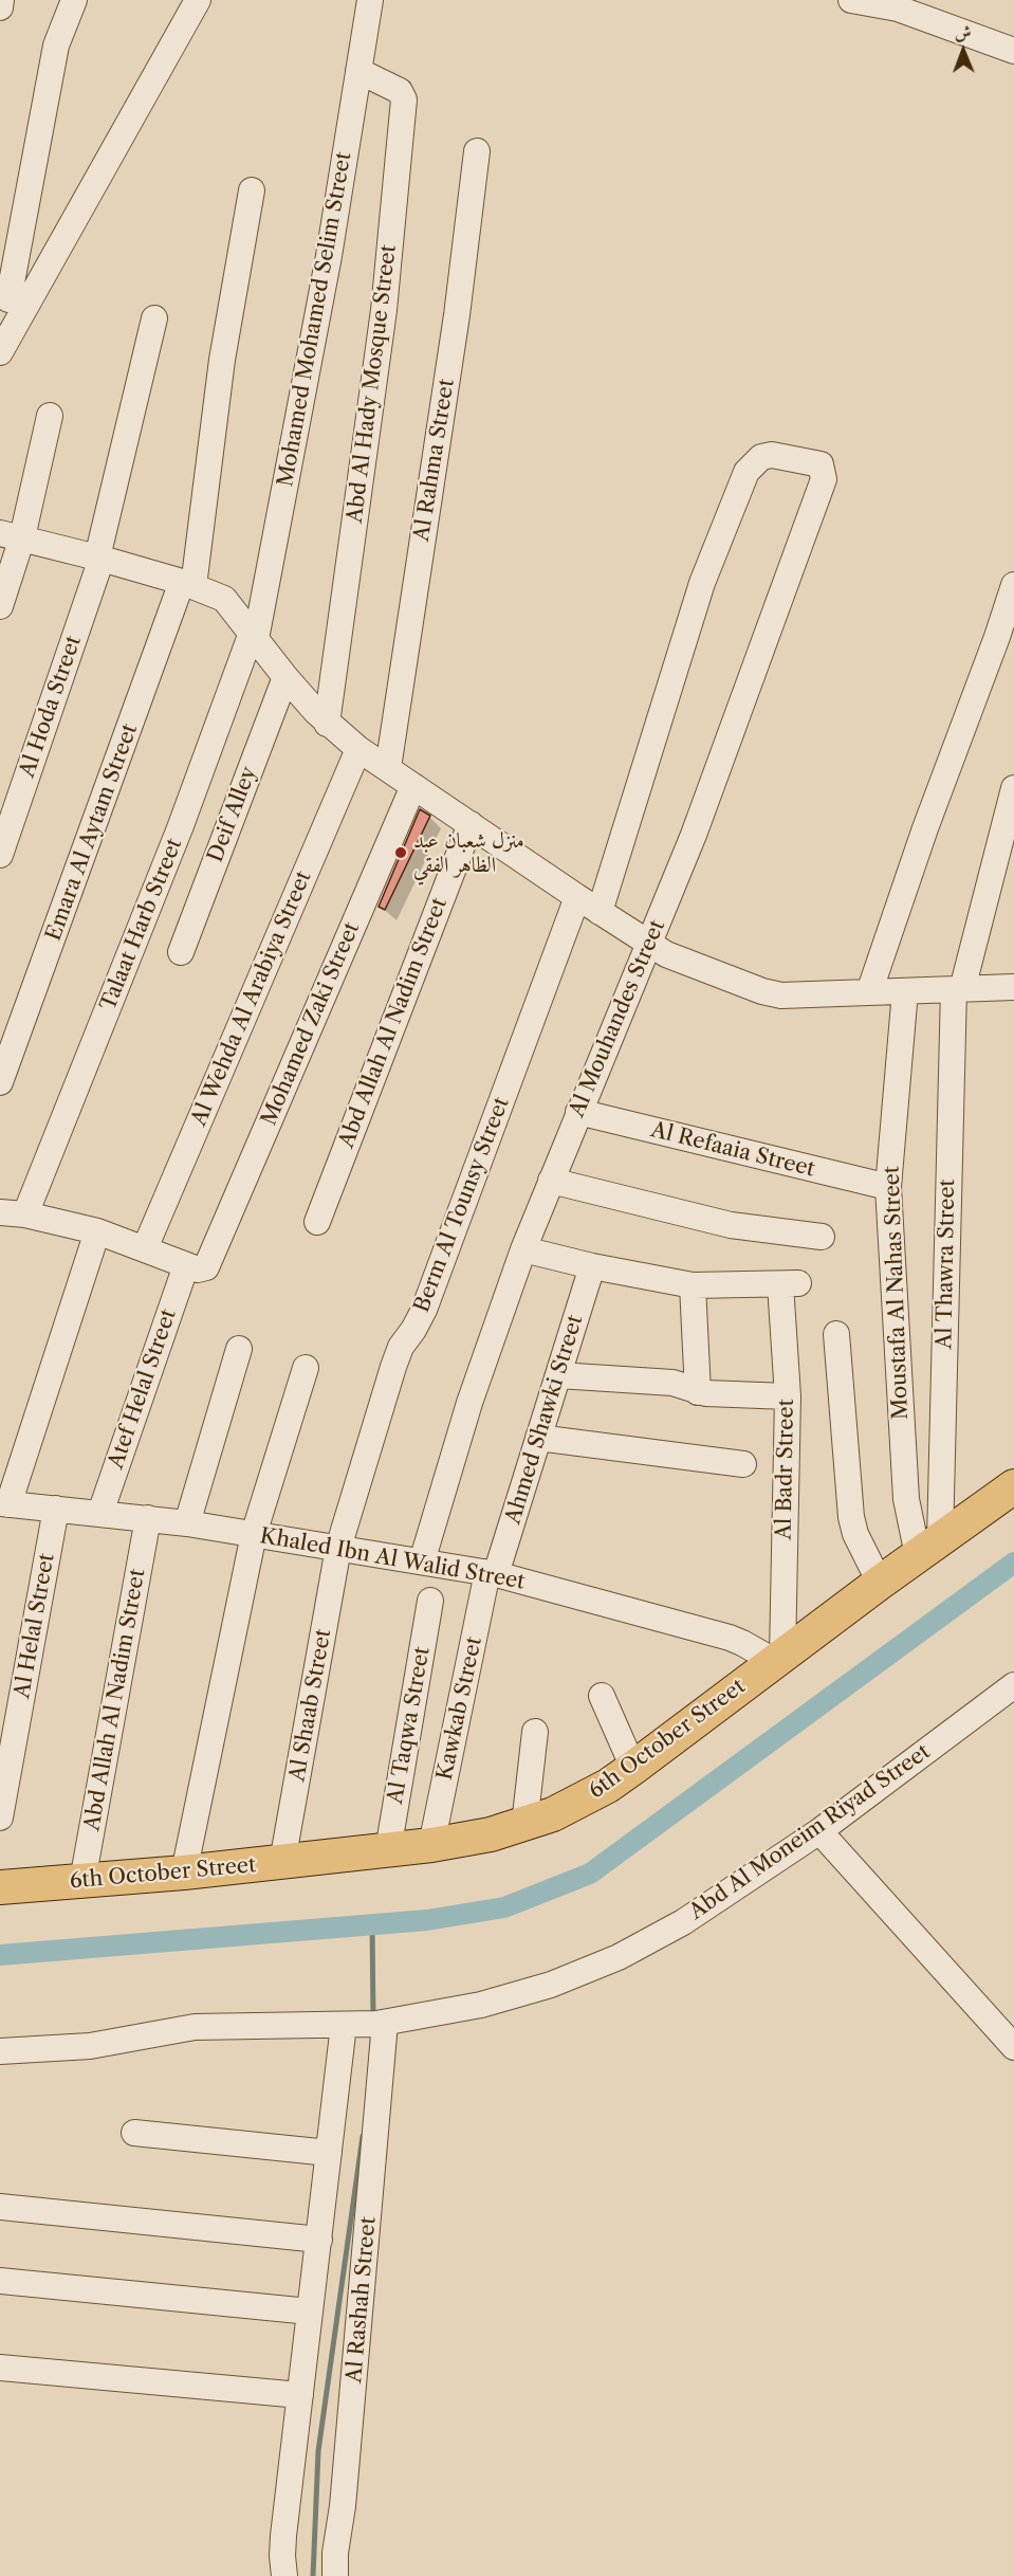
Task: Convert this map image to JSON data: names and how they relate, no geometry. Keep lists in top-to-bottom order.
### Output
{
  "streets": {
    "main road": ["6th October Street"],
    "street": [
      "Mohamed Mohamed Selim Street",
      "Abd Al Hady Mosque Street",
      "Al Rahma Street",
      "Al Hoda Street",
      "Deif Alley",
      "Emara Al Aytam Street",
      "Talaat Harb Street",
      "Al Wehda Al Arabiya Street",
      "Al Mouhandes Street",
      "Abd Allah Al Nadim Street",
      "Mohamed Zaki Street",
      "Al Refaaia Street",
      "Berm Al Tounsy Street",
      "Al Thawra Street",
      "Moustafa Al Nahas Street",
      "Atef Helal Street",
      "Ahmed Shawki Street",
      "Al Badr Street",
      "Khaled Ibn Al Walid Street",
      "Al Helal Street",
      "Al Shaab Street",
      "Kawkab Street",
      "Al Taqwa Street",
      "Abd Al Moneim Riyad Street",
      "Al Rashah Street"
    ]
  },
  "crossings": [
    ["Mohamed Mohamed Selim Street", "Abd Al Hady Mosque Street"],
    ["Mohamed Mohamed Selim Street", "Talaat Harb Street"],
    ["Al Mouhandes Street", "Al Refaaia Street"],
    ["Al Mouhandes Street", "Khaled Ibn Al Walid Street"],
    ["Abd Allah Al Nadim Street", "Khaled Ibn Al Walid Street"],
    ["Abd Allah Al Nadim Street", "6th October Street"],
    ["Mohamed Zaki Street", "Atef Helal Street"],
    ["Al Refaaia Street", "Moustafa Al Nahas Street"],
    ["Berm Al Tounsy Street", "Khaled Ibn Al Walid Street"],
    ["Berm Al Tounsy Street", "Al Shaab Street"],
    ["Al Thawra Street", "Moustafa Al Nahas Street"],
    ["Al Thawra Street", "6th October Street"],
    ["Moustafa Al Nahas Street", "6th October Street"],
    ["Atef Helal Street", "Khaled Ibn Al Walid Street"],
    ["Ahmed Shawki Street", "Khaled Ibn Al Walid Street"],
    ["Ahmed Shawki Street", "Kawkab Street"],
    ["Al Badr Street", "Khaled Ibn Al Walid Street"],
    ["Al Badr Street", "6th October Street"],
    ["Khaled Ibn Al Walid Street", "Al Helal Street"],
    ["Khaled Ibn Al Walid Street", "Al Shaab Street"],
    ["Khaled Ibn Al Walid Street", "Kawkab Street"],
    ["Khaled Ibn Al Walid Street", "6th October Street"],
    ["Al Shaab Street", "6th October Street"],
    ["Kawkab Street", "6th October Street"],
    ["Al Taqwa Street", "6th October Street"],
    ["Abd Al Moneim Riyad Street", "Al Rashah Street"]
  ],
  "places": ["منزل شعبان عبد الظاهر الفقي"],
  "north": "top"
}
